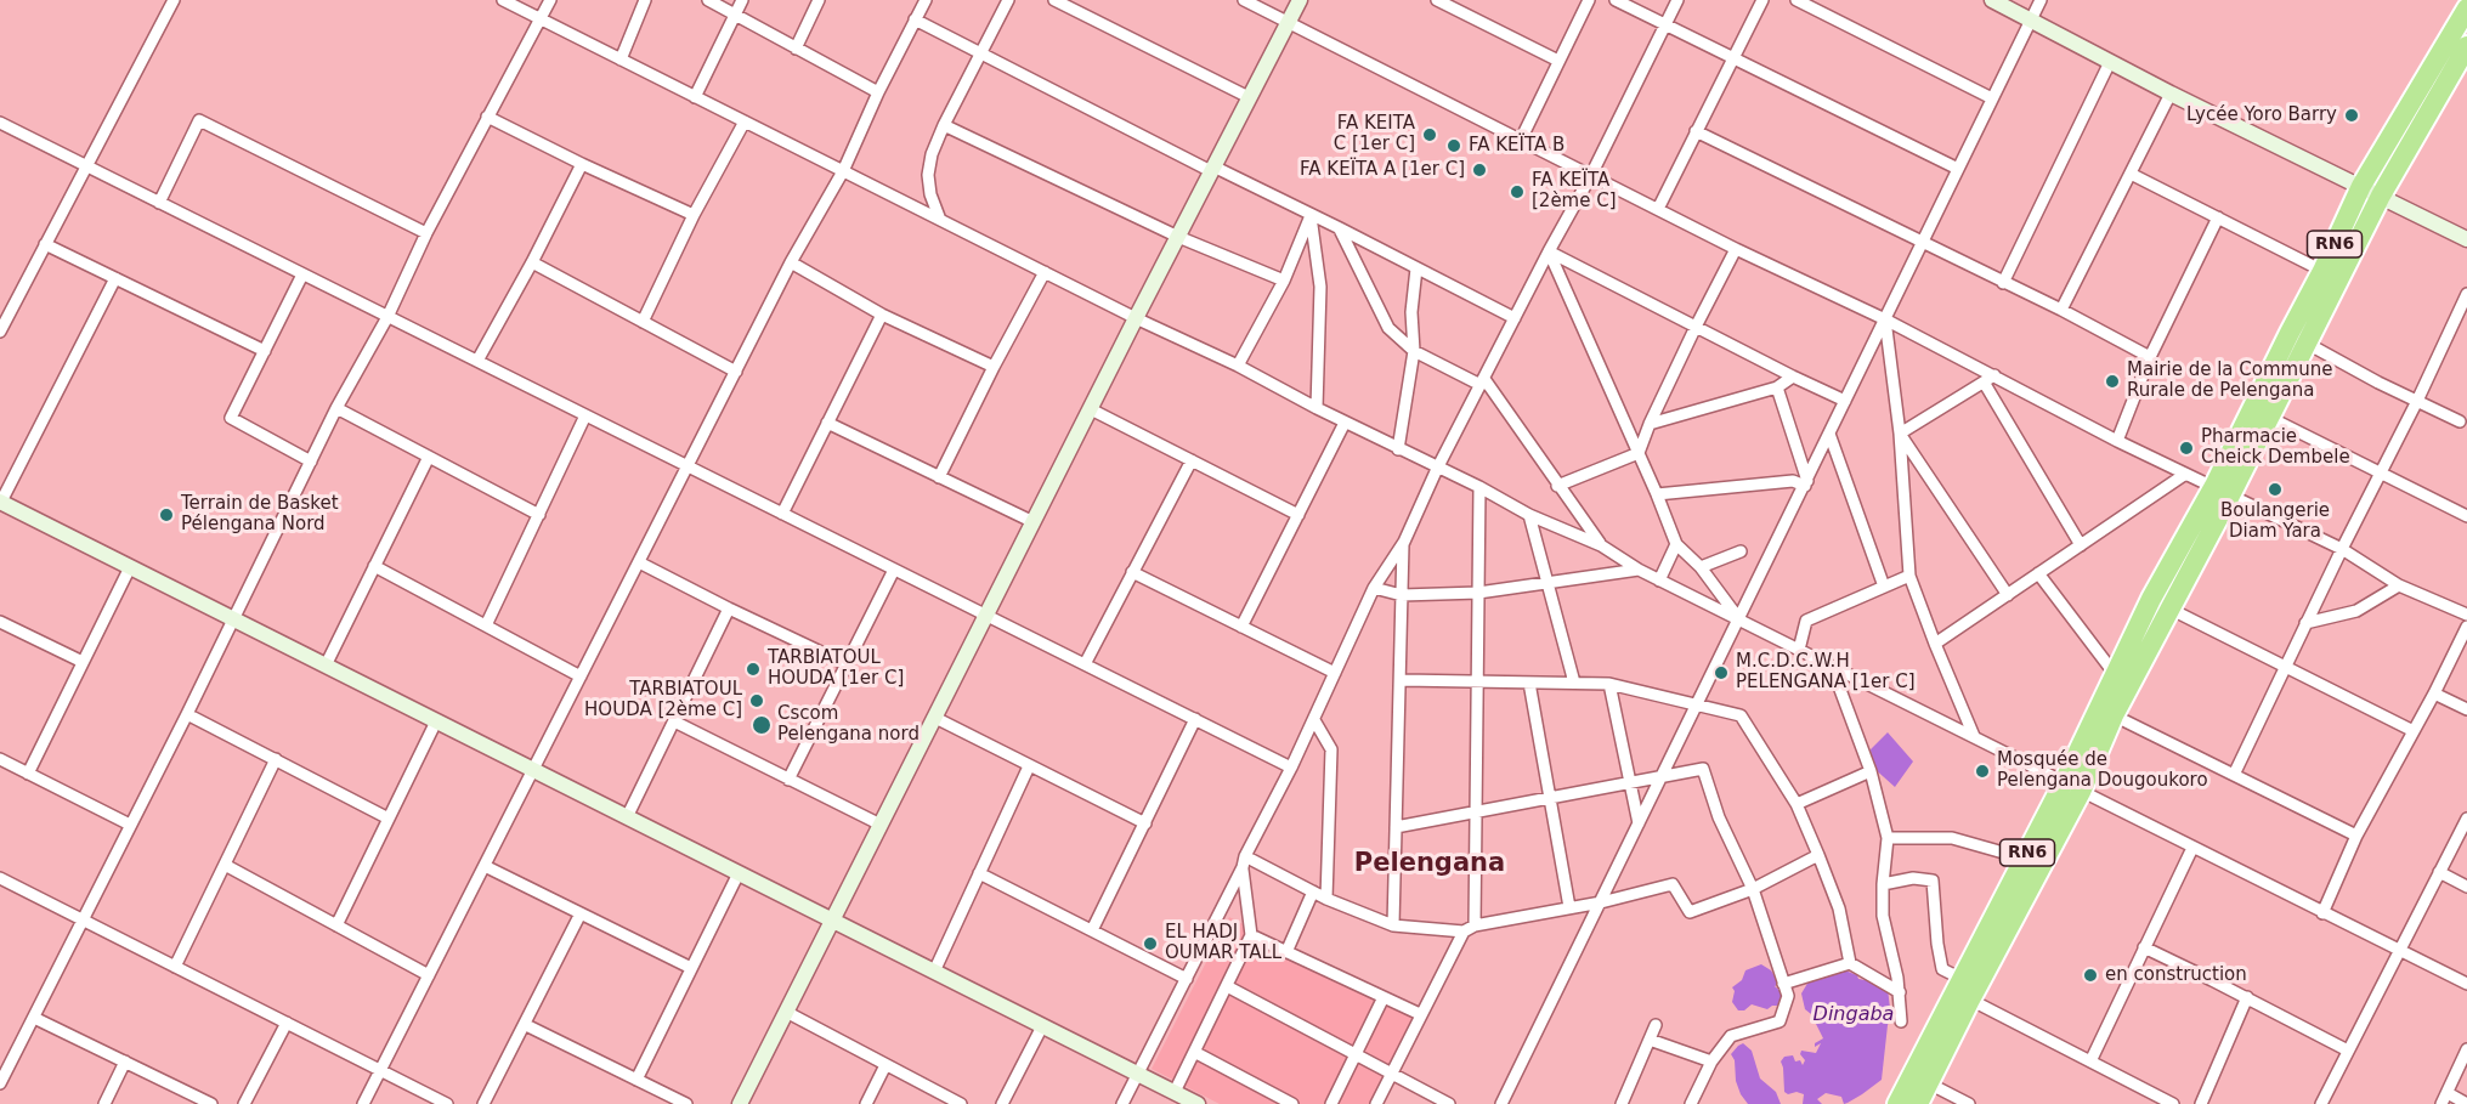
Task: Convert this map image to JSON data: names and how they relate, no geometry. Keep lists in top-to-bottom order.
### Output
{
  "streets": {
    "highway": ["RN6"]
  },
  "districts": ["Pelengana"],
  "water": ["Dingaba"],
  "places": [
    "Lycée Yoro Barry",
    "FA KEITA C [1er C]",
    "FA KEÏTA B",
    "FA KEÏTA A [1er C]",
    "FA KEÏTA [2ème C]",
    "Mairie de la Commune Rurale de Pelengana",
    "Pharmacie Cheick Dembele",
    "Boulangerie Diam Yara",
    "Terrain de Basket Pélengana Nord",
    "TARBIATOUL HOUDA [1er C]",
    "M.C.D.C.W.H PELENGANA [1er C]",
    "TARBIATOUL HOUDA [2ème C]",
    "Cscom Pelengana nord",
    "Mosquée de Pelengana Dougoukoro",
    "EL HADJ OUMAR TALL",
    "en construction"
  ]
}
